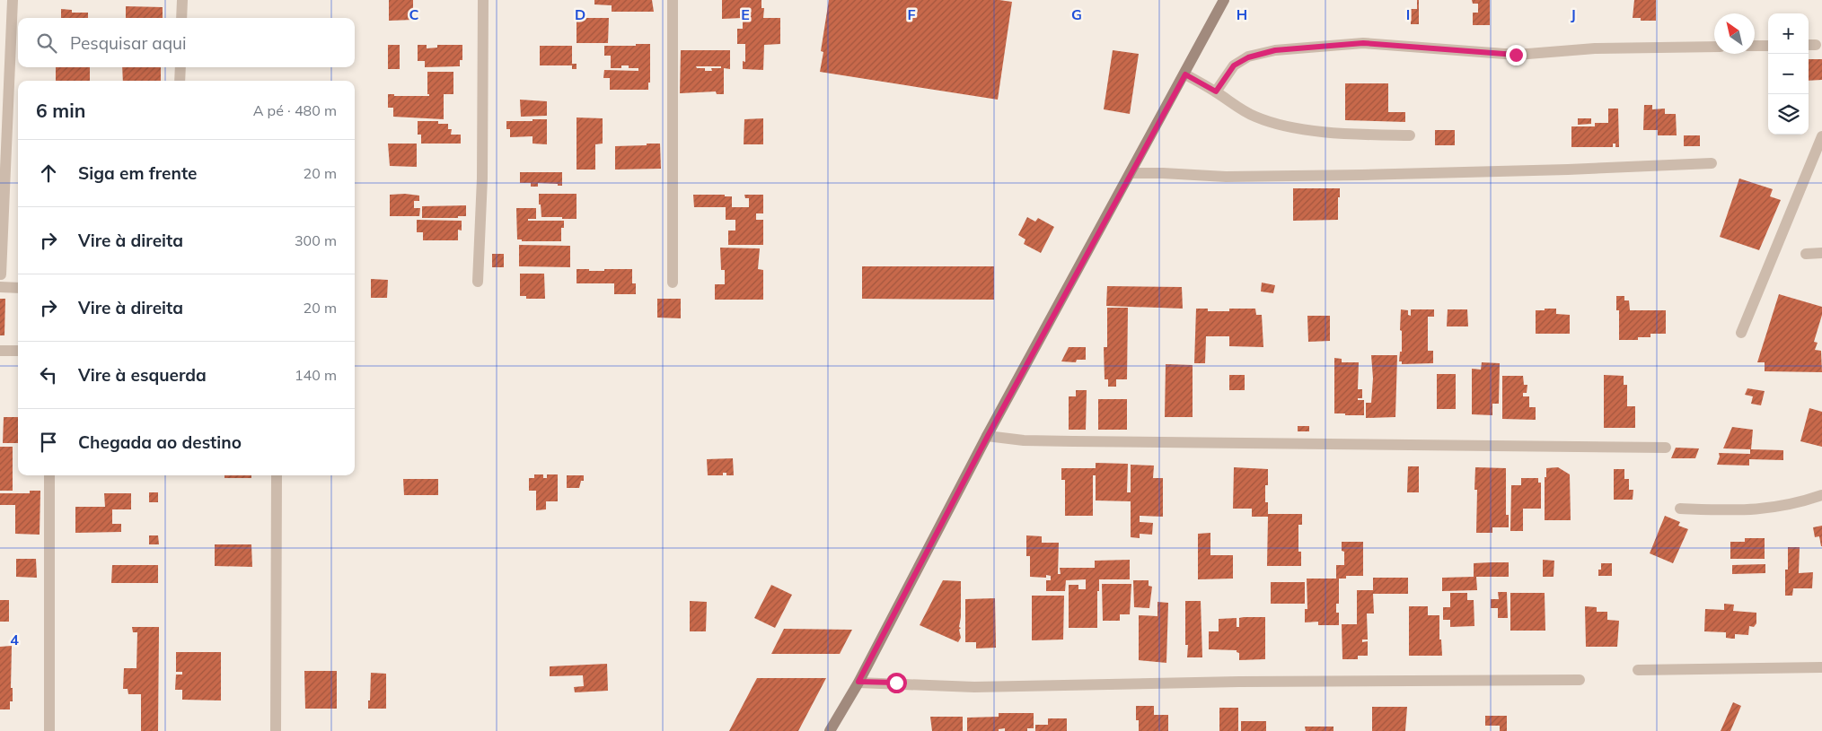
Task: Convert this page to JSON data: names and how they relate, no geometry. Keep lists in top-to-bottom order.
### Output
{
  "north": "top left",
  "page": {
    "map_buttons": ["+", "−"],
    "search": "Pesquisar aqui",
    "heading": ["6 min", "A pé · 480 m"],
    "list": [
      ["Siga em frente", "20 m"],
      ["Vire à direita", "300 m"],
      ["Vire à direita", "20 m"],
      ["Vire à esquerda", "140 m"],
      "Chegada ao destino"
    ]
  },
  "grid": {
    "columns": [
      "C",
      "D",
      "E",
      "F",
      "G",
      "H",
      "I",
      "J"
    ],
    "rows": ["4"]
  }
}
